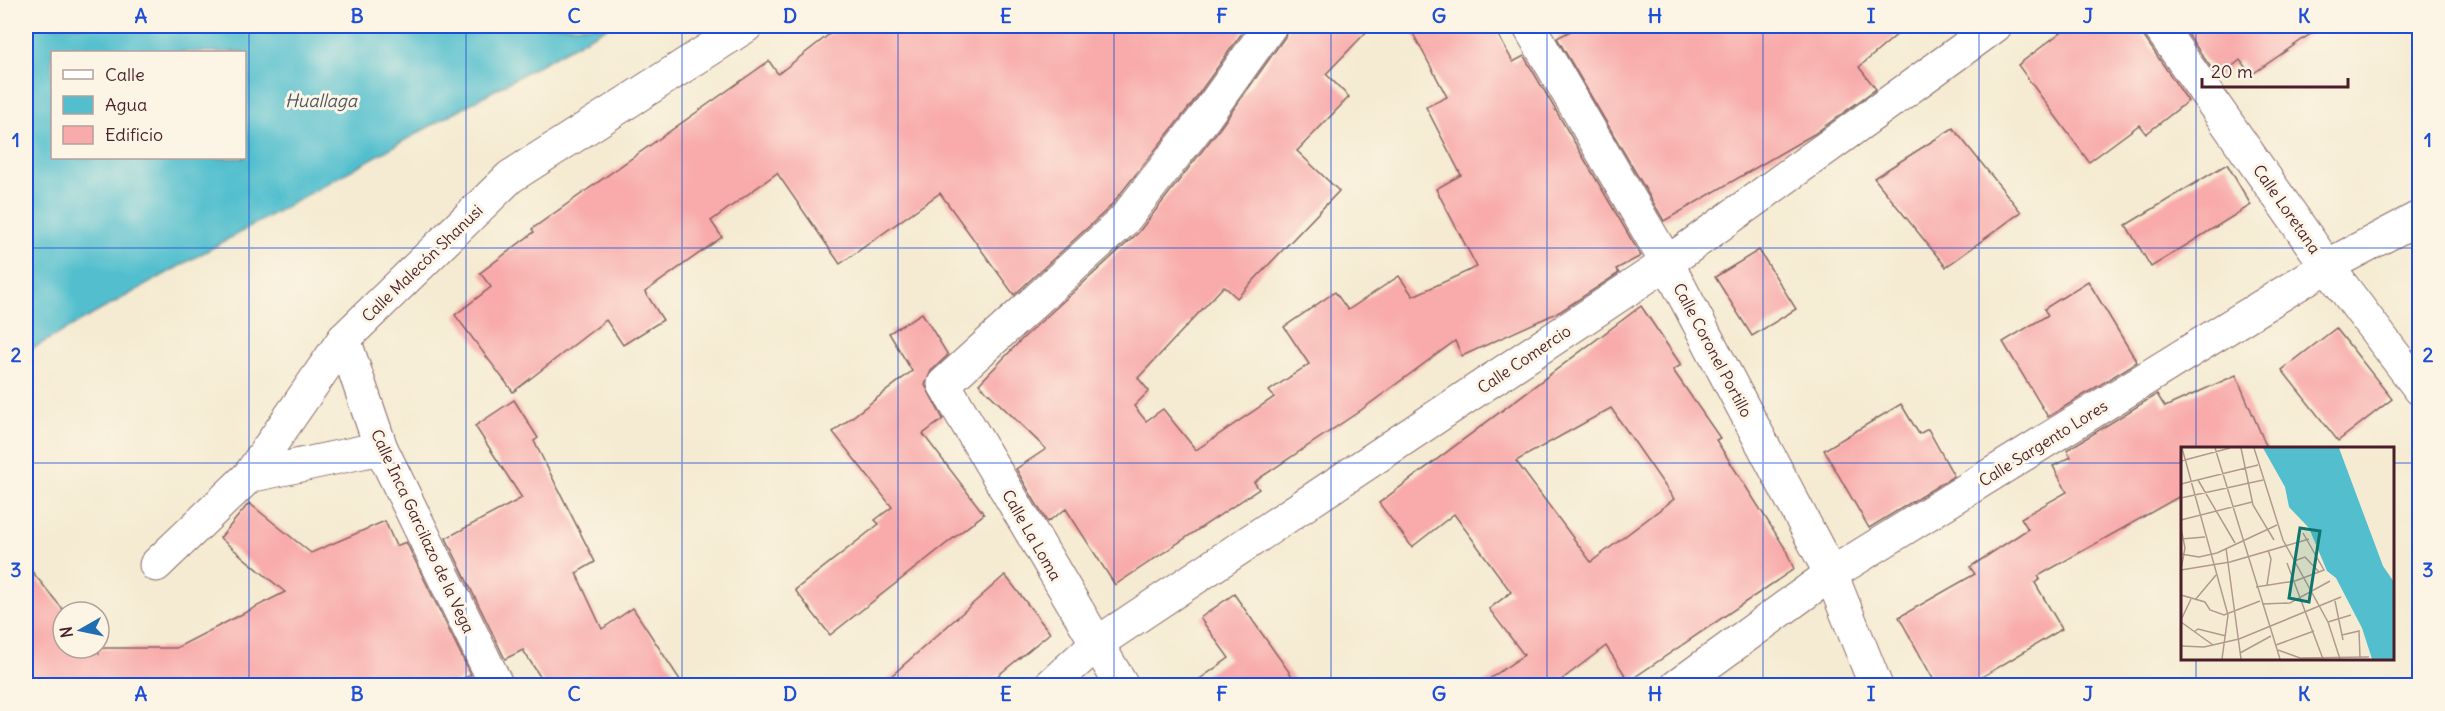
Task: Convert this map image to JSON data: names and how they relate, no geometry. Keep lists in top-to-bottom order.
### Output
{
  "streets": {
    "street": [
      "Calle Loretana",
      "Calle Malecón Shanusi",
      "Calle Coronel Portillo",
      "Calle Comercio",
      "Calle Sargento Lores",
      "Calle Inca Garcilazo de la Vega",
      "Calle La Loma"
    ]
  },
  "crossings": [
    ["Calle Loretana", "Calle Sargento Lores"],
    ["Calle Malecón Shanusi", "Calle Inca Garcilazo de la Vega"],
    ["Calle Coronel Portillo", "Calle Comercio"],
    ["Calle Coronel Portillo", "Calle Sargento Lores"],
    ["Calle Comercio", "Calle La Loma"]
  ],
  "water": ["Huallaga"],
  "legend": ["Calle", "Agua", "Edificio"],
  "scale_bar": "20 m",
  "north": "left",
  "grid": {
    "columns": [
      "A",
      "B",
      "C",
      "D",
      "E",
      "F",
      "G",
      "H",
      "I",
      "J",
      "K"
    ],
    "rows": ["1", "2", "3"]
  }
}
